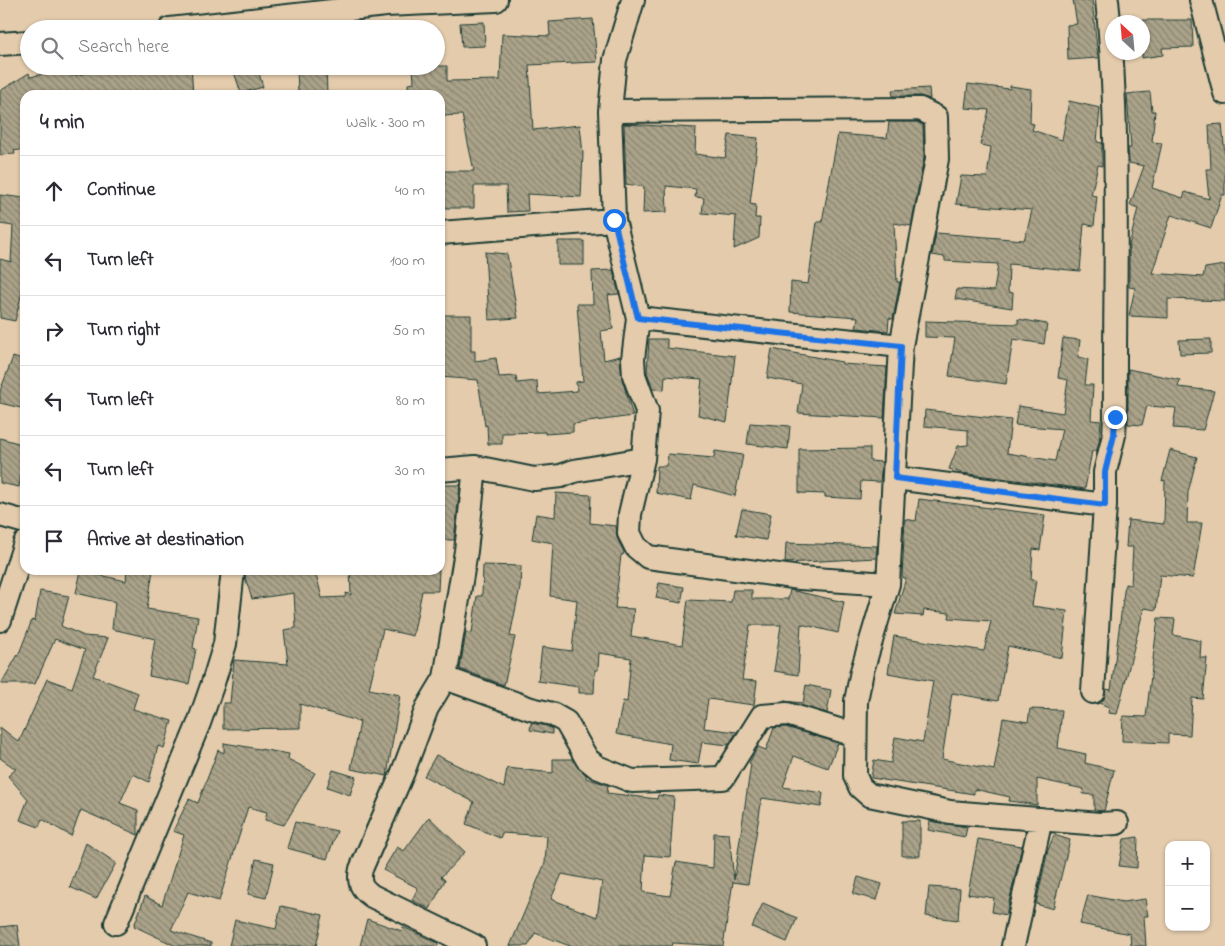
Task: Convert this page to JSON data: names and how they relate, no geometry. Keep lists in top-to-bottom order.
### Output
{
  "north": "top left",
  "page": {
    "search": "Search here",
    "heading": ["4 min", "Walk · 300 m"],
    "list": [
      ["Continue", "40 m"],
      ["Turn left", "100 m"],
      ["Turn right", "50 m"],
      ["Turn left", "80 m"],
      ["Turn left", "30 m"],
      "Arrive at destination"
    ],
    "map_buttons": ["+", "−"]
  }
}
